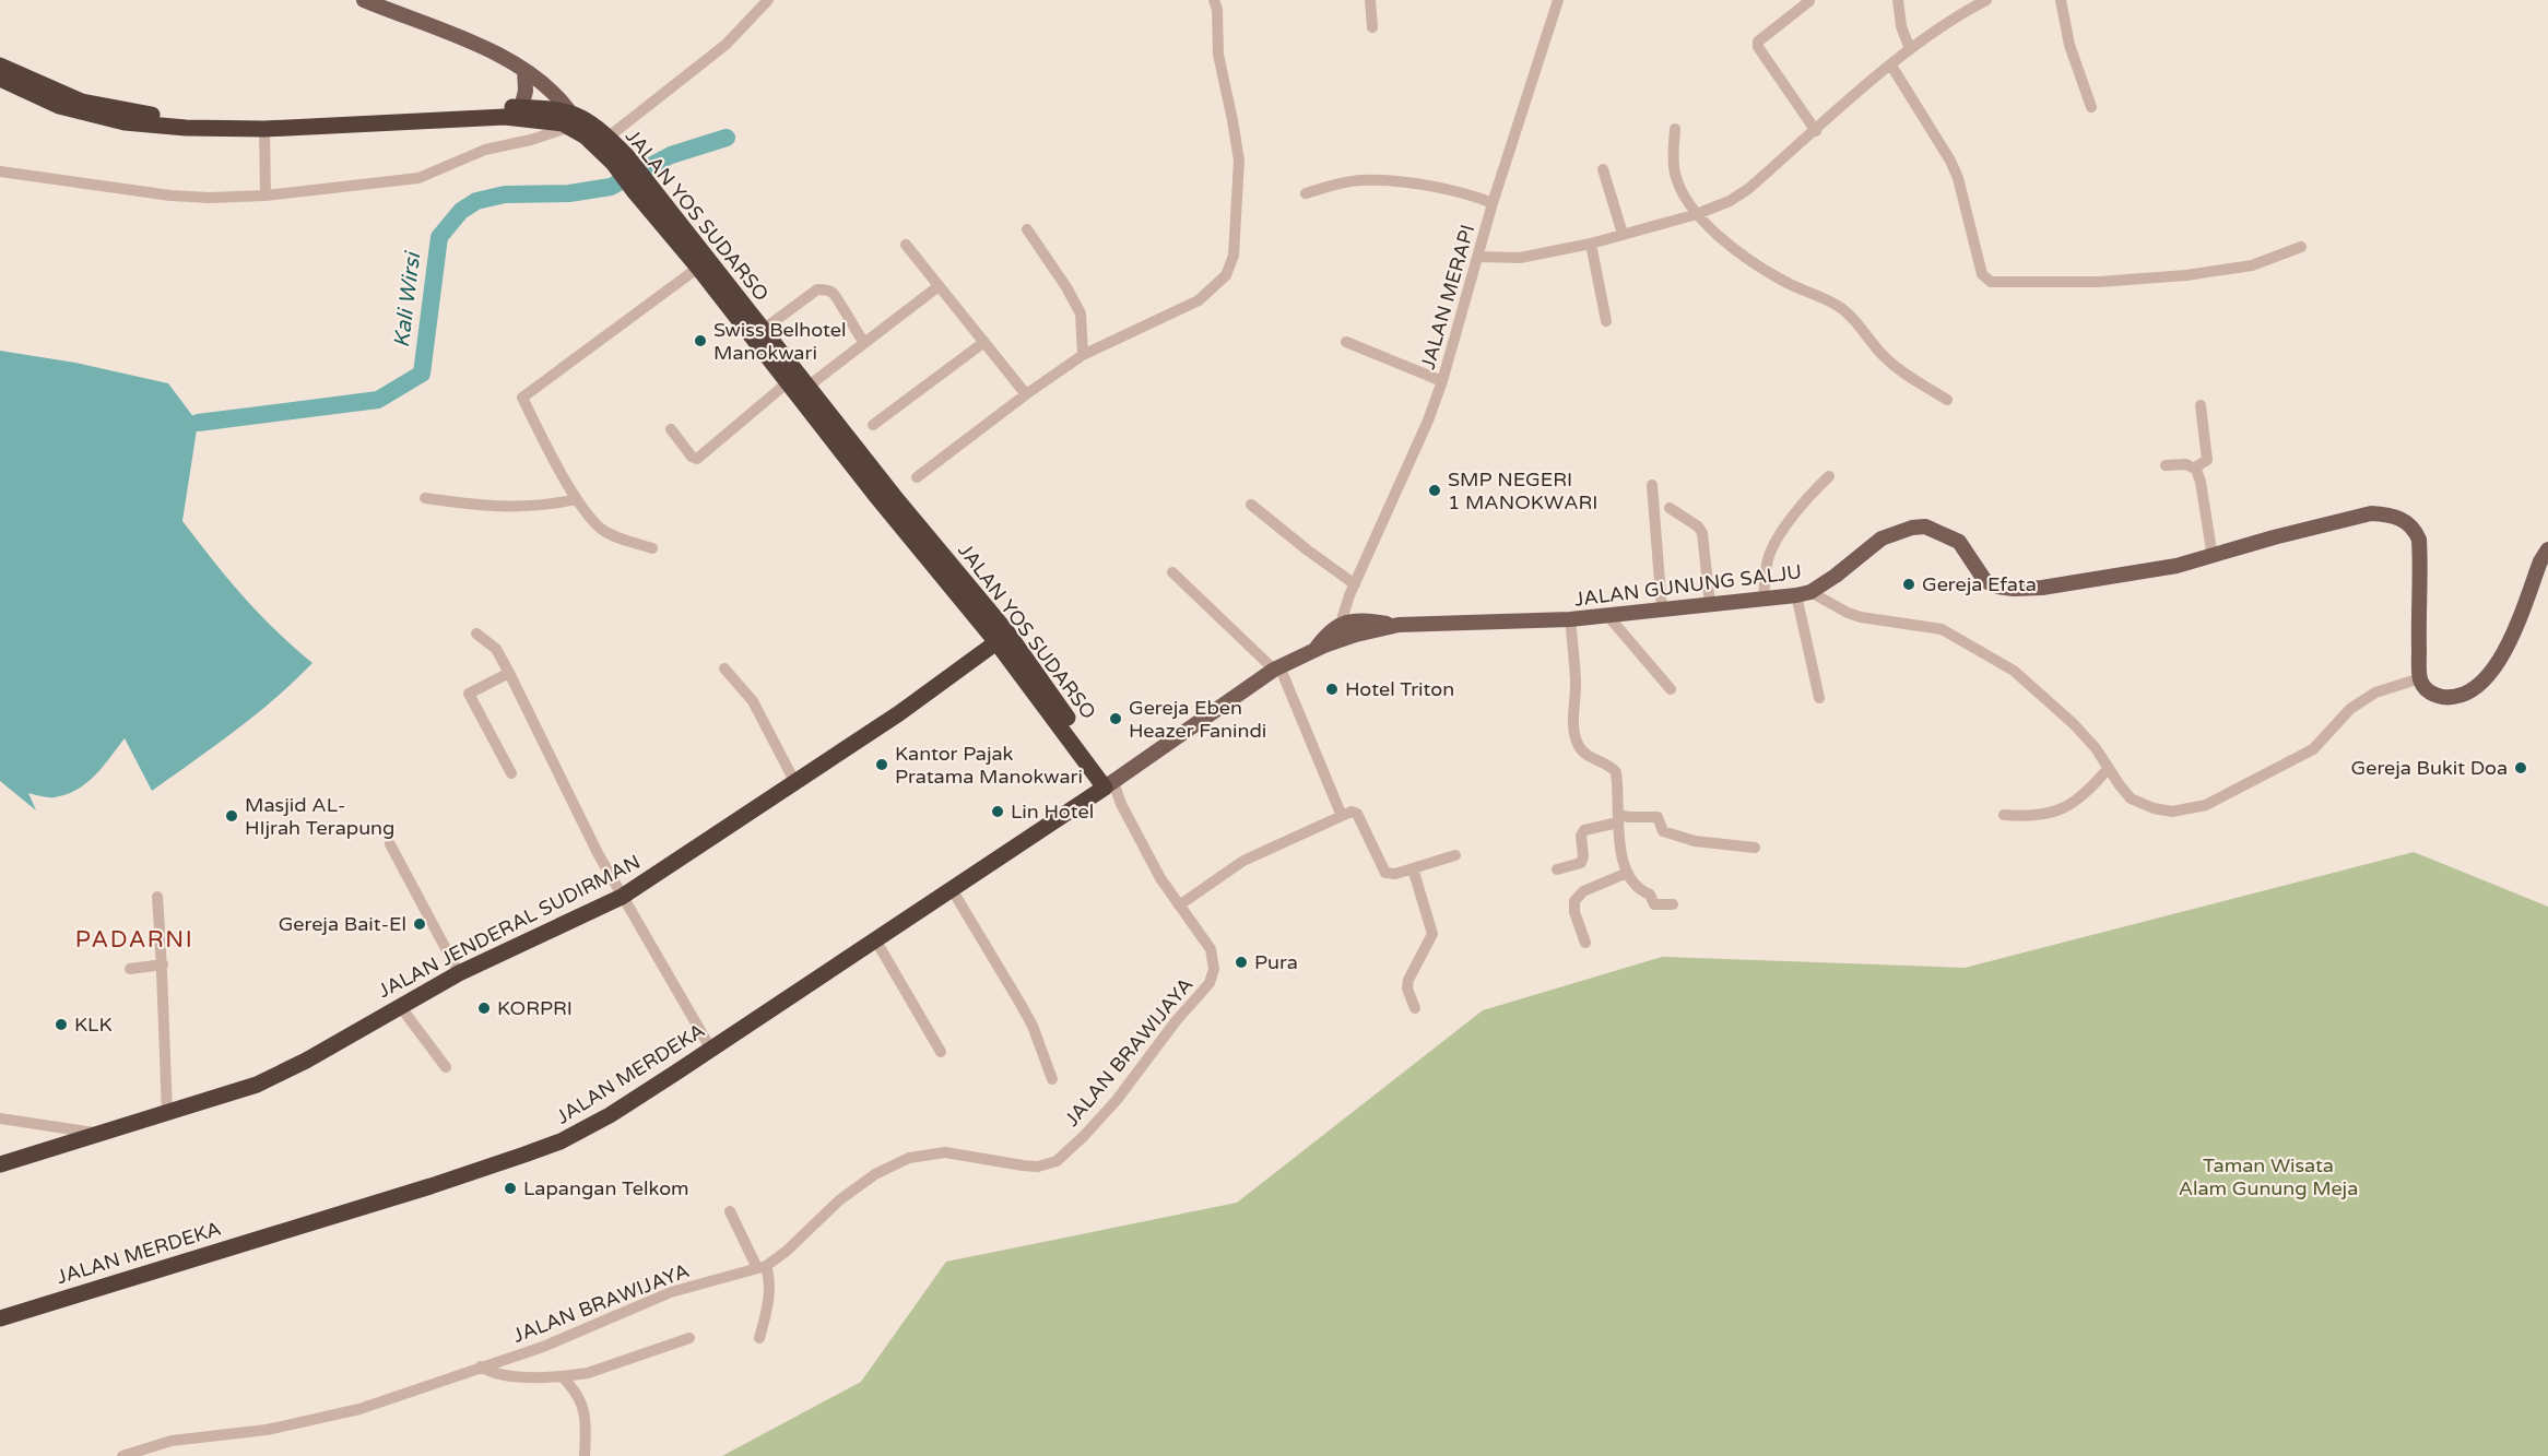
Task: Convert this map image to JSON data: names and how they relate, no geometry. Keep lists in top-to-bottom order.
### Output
{
  "streets": {
    "highway": ["JALAN YOS SUDARSO", "JALAN JENDERAL SUDIRMAN", "JALAN MERDEKA"],
    "main road": ["JALAN GUNUNG SALJU"],
    "street": ["JALAN MERAPI", "JALAN BRAWIJAYA"]
  },
  "crossings": [
    ["JALAN YOS SUDARSO", "JALAN JENDERAL SUDIRMAN"],
    ["JALAN YOS SUDARSO", "JALAN BRAWIJAYA"],
    ["JALAN YOS SUDARSO", "JALAN MERDEKA"],
    ["JALAN MERAPI", "JALAN GUNUNG SALJU"],
    ["JALAN BRAWIJAYA", "JALAN MERDEKA"]
  ],
  "districts": ["PADARNI"],
  "water": ["Kali Wirsi"],
  "parks": ["Taman Wisata Alam Gunung Meja"],
  "places": [
    "Swiss Belhotel Manokwari",
    "SMP NEGERI 1 MANOKWARI",
    "Gereja Efata",
    "Hotel Triton",
    "Gereja Eben Heazer Fanindi",
    "Kantor Pajak Pratama Manokwari",
    "Gereja Bukit Doa",
    "Lin Hotel",
    "Masjid AL- HIjrah Terapung",
    "Gereja Bait-El",
    "Pura",
    "KORPRI",
    "KLK",
    "Lapangan Telkom"
  ]
}
